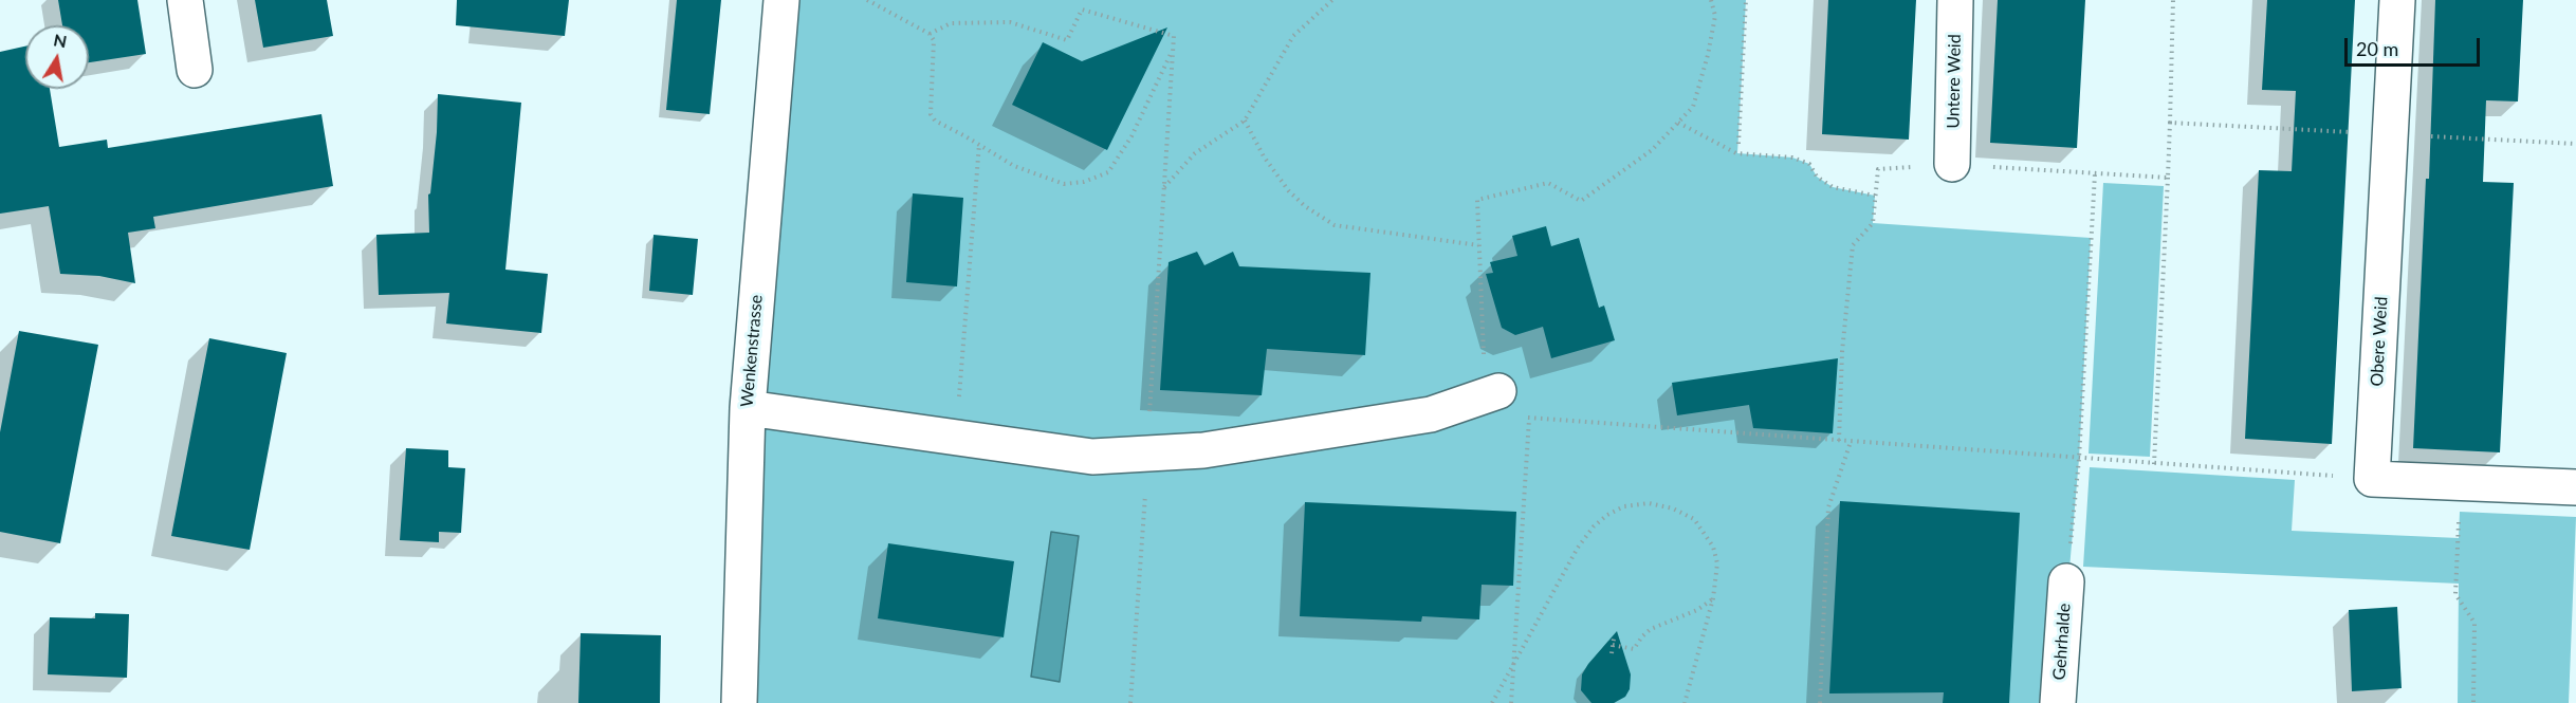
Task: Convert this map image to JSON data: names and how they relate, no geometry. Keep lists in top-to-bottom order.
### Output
{
  "streets": {
    "street": [
      "Untere Weid",
      "Obere Weid",
      "Wenkenstrasse",
      "Gehrhalde"
    ]
  },
  "scale_bar": "20 m",
  "north": "top"
}
